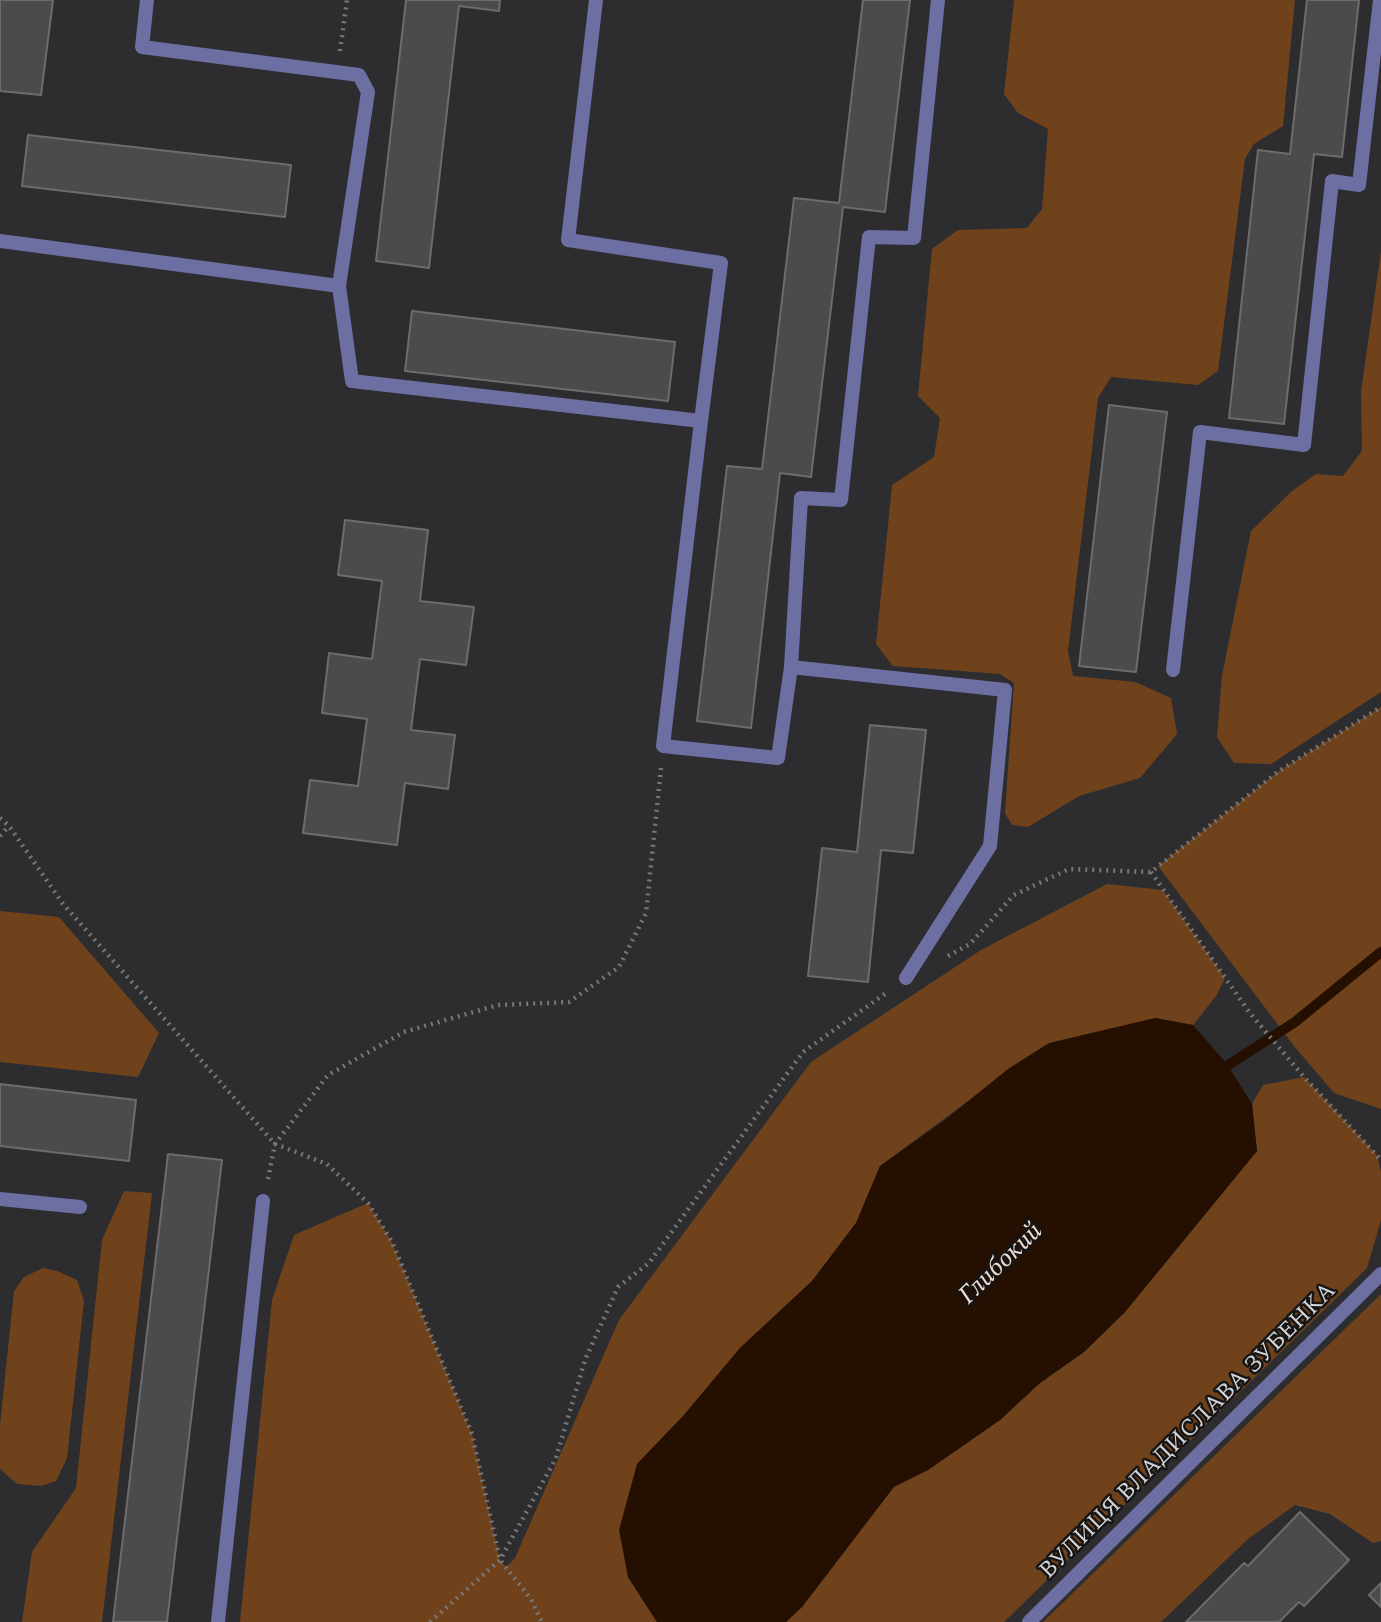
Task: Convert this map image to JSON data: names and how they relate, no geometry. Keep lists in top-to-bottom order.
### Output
{
  "streets": {
    "street": ["ВУЛИЦЯ ВЛАДИСЛАВА ЗУБЕНКА"]
  },
  "water": ["Глибокий"]
}
